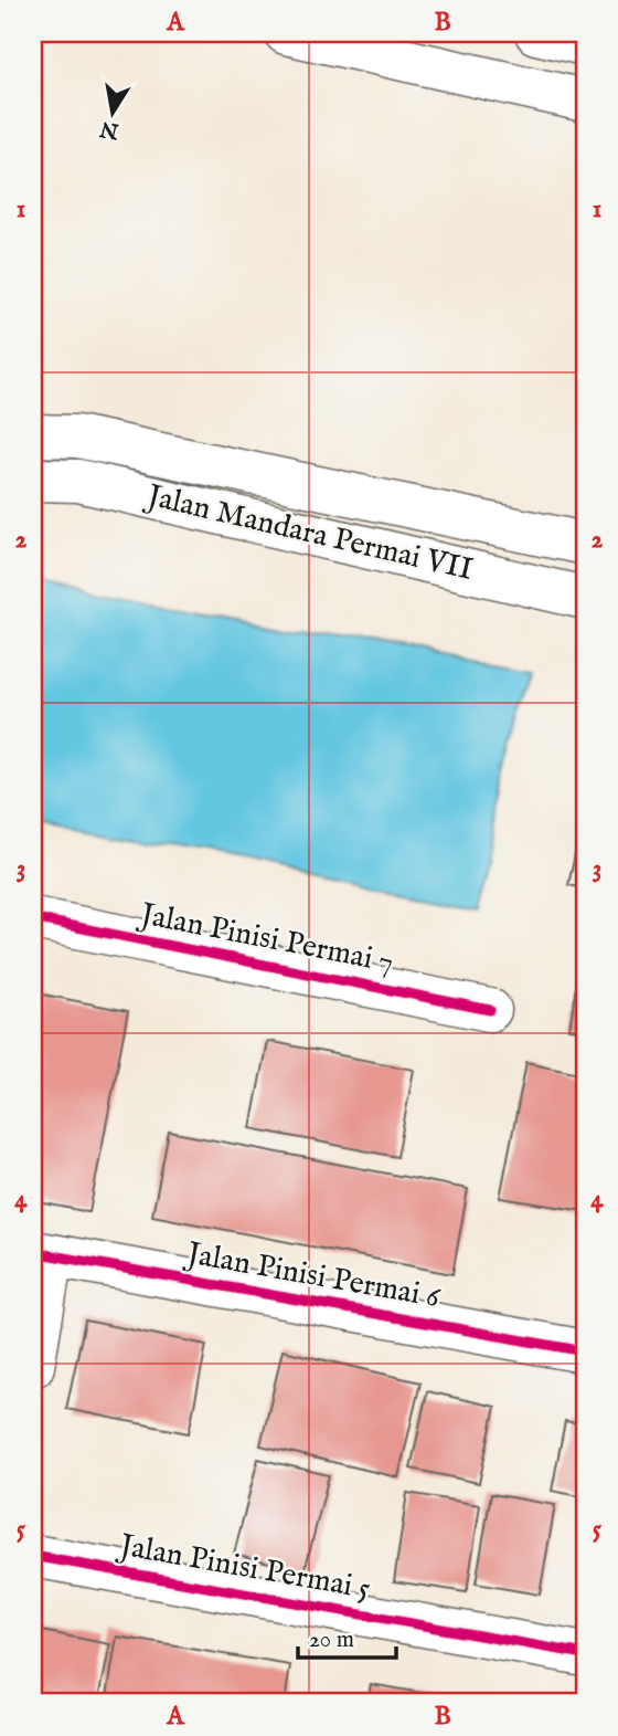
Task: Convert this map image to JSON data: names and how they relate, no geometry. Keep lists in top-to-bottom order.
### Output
{
  "streets": {
    "main road": [
      "Jalan Mandara Permai VII",
      "Jalan Pinisi Permai 7",
      "Jalan Pinisi Permai 6",
      "Jalan Pinisi Permai 5"
    ]
  },
  "scale_bar": "20 m",
  "north": "bottom",
  "grid": {
    "columns": ["A", "B"],
    "rows": [
      "1",
      "2",
      "3",
      "4",
      "5"
    ]
  }
}
